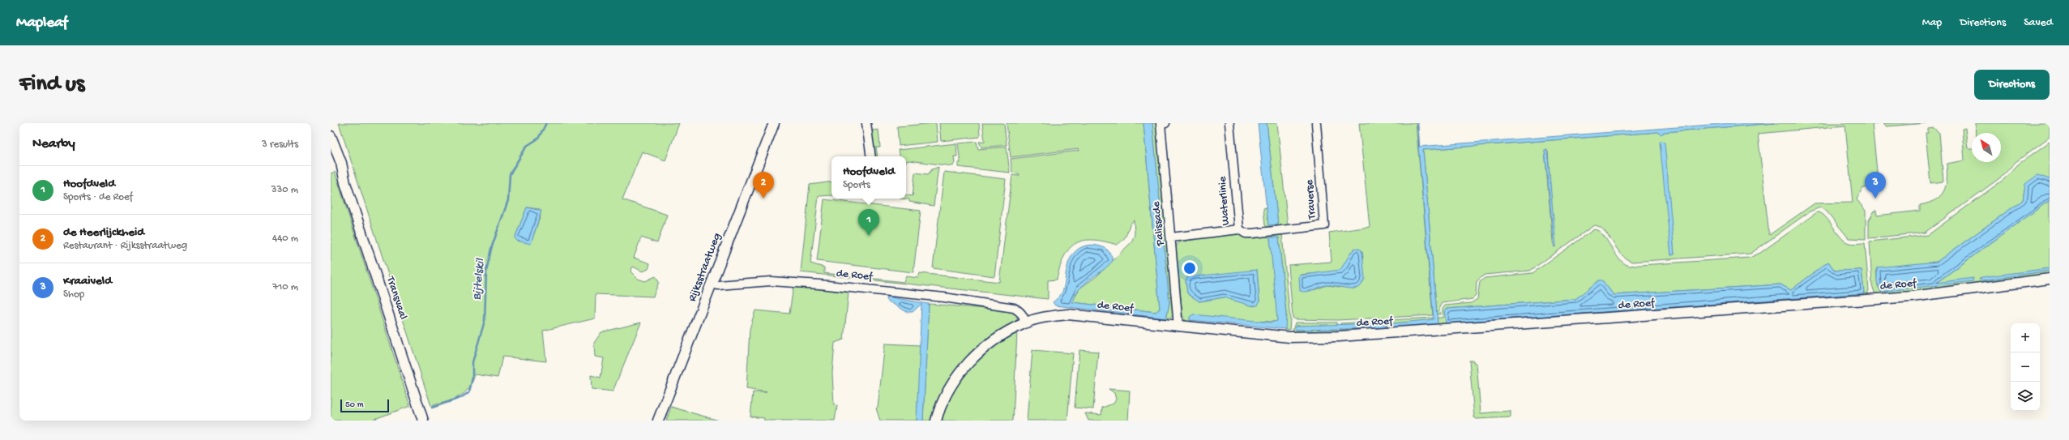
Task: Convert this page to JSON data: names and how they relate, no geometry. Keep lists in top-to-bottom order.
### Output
{
  "streets": {
    "street": [
      "Traverse",
      "Waterlinie",
      "Palissade",
      "Rijksstraatweg",
      "de Roef",
      "Transvaal"
    ]
  },
  "crossings": [
    ["Traverse", "Waterlinie"],
    ["Waterlinie", "Palissade"],
    ["Palissade", "de Roef"],
    ["Rijksstraatweg", "de Roef"]
  ],
  "water": ["Bijtelskil"],
  "scale_bar": "50 m",
  "north": "top left",
  "page": {
    "header": "Mapleaf",
    "nav": ["Map", "Directions", "Saved"],
    "buttons": "Directions",
    "title": "Find us",
    "heading": ["Nearby", "3 results"],
    "popup": ["Hoofdveld", "Sports"],
    "list": [
      {
        "mark": "1",
        "name": "Hoofdveld",
        "note": "Sports · de Roef",
        "value": "330 m"
      },
      {
        "mark": "2",
        "name": "de Heerlijckheid",
        "note": "Restaurant · Rijksstraatweg",
        "value": "440 m"
      },
      {
        "mark": "3",
        "name": "Kraaiveld",
        "note": "Shop",
        "value": "710 m"
      }
    ],
    "pins": ["2", "3", "1"],
    "map_buttons": ["+", "−"],
    "scale": "50 m"
  }
}
